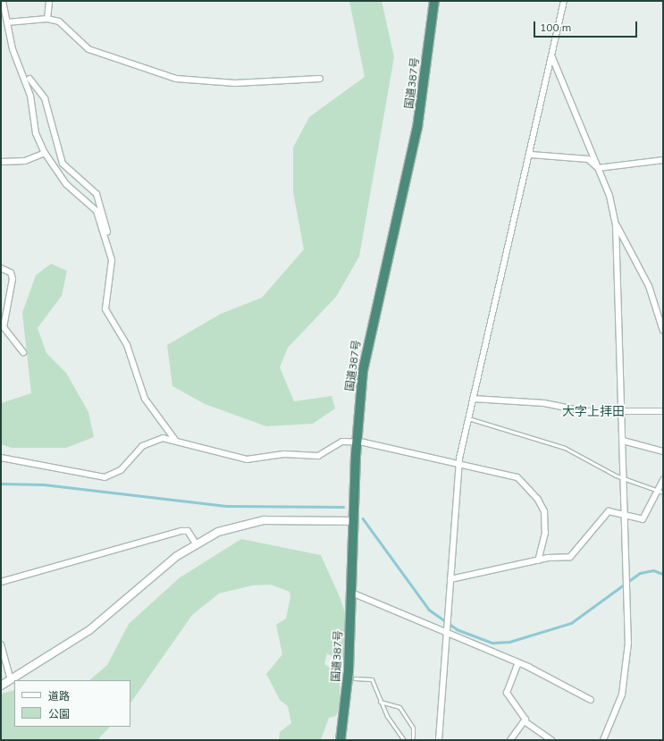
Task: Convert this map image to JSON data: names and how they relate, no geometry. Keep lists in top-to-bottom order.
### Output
{
  "streets": {
    "highway": ["国道387号"]
  },
  "districts": ["大字上拝田"],
  "legend": ["道路", "公園"],
  "scale_bar": "100 m"
}
